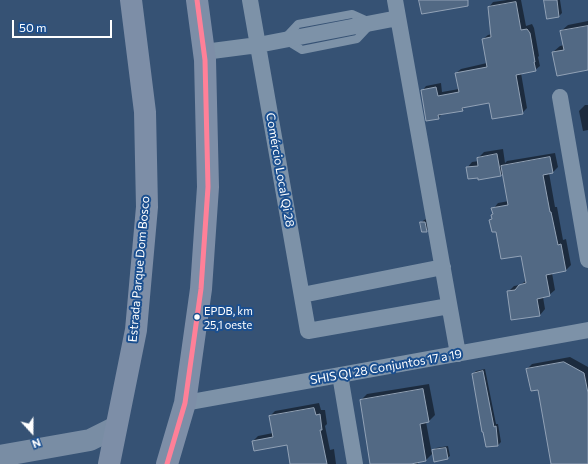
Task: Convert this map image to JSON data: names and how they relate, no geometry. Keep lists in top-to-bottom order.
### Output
{
  "streets": {
    "main road": ["Estrada Parque Dom Bosco"],
    "street": ["Comércio Local Qi 28", "SHIS QI 28 Conjuntos 17 a 19"]
  },
  "places": ["EPDB, km 25,1 oeste"],
  "scale_bar": "50 m",
  "north": "bottom"
}
